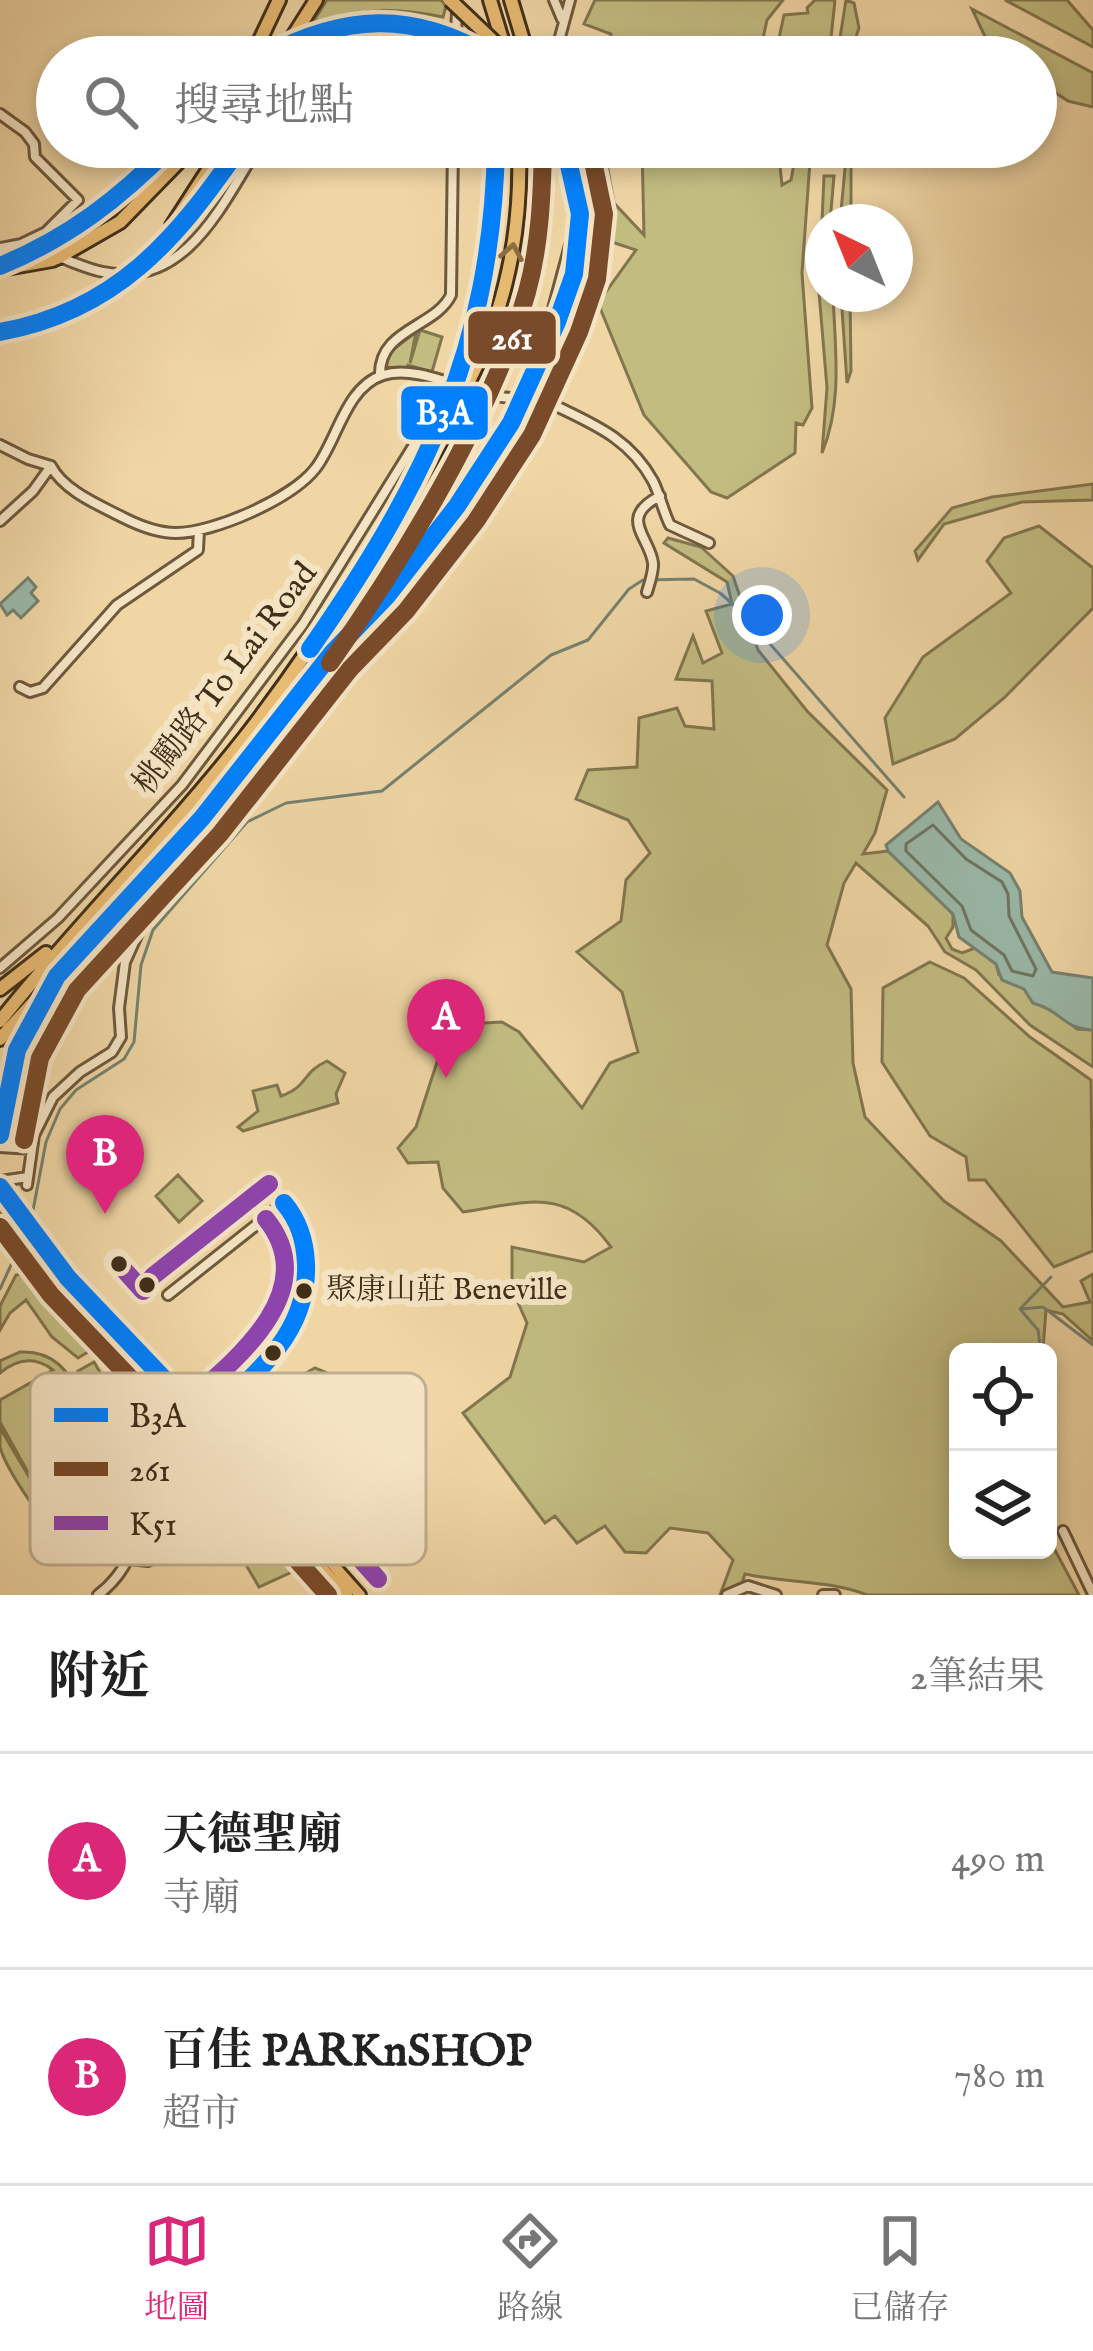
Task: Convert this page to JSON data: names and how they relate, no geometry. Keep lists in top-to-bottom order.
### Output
{
  "streets": {
    "street": ["桃勵路 To Lai Road"]
  },
  "places": ["聚康山莊 Beneville"],
  "lines": ["transit line B3A", "transit line 261", "transit line K51"],
  "legend": ["B3A", "261", "K51"],
  "north": "top left",
  "page": {
    "search": "搜尋地點",
    "pins": ["A", "B"],
    "heading": ["附近", "2筆結果"],
    "list": [
      {
        "mark": "A",
        "name": "天德聖廟",
        "note": "寺廟",
        "value": "490 m"
      },
      {
        "mark": "B",
        "name": "百佳 PARKnSHOP",
        "note": "超市",
        "value": "780 m"
      }
    ],
    "nav": ["地圖", "路線", "已儲存"]
  }
}
